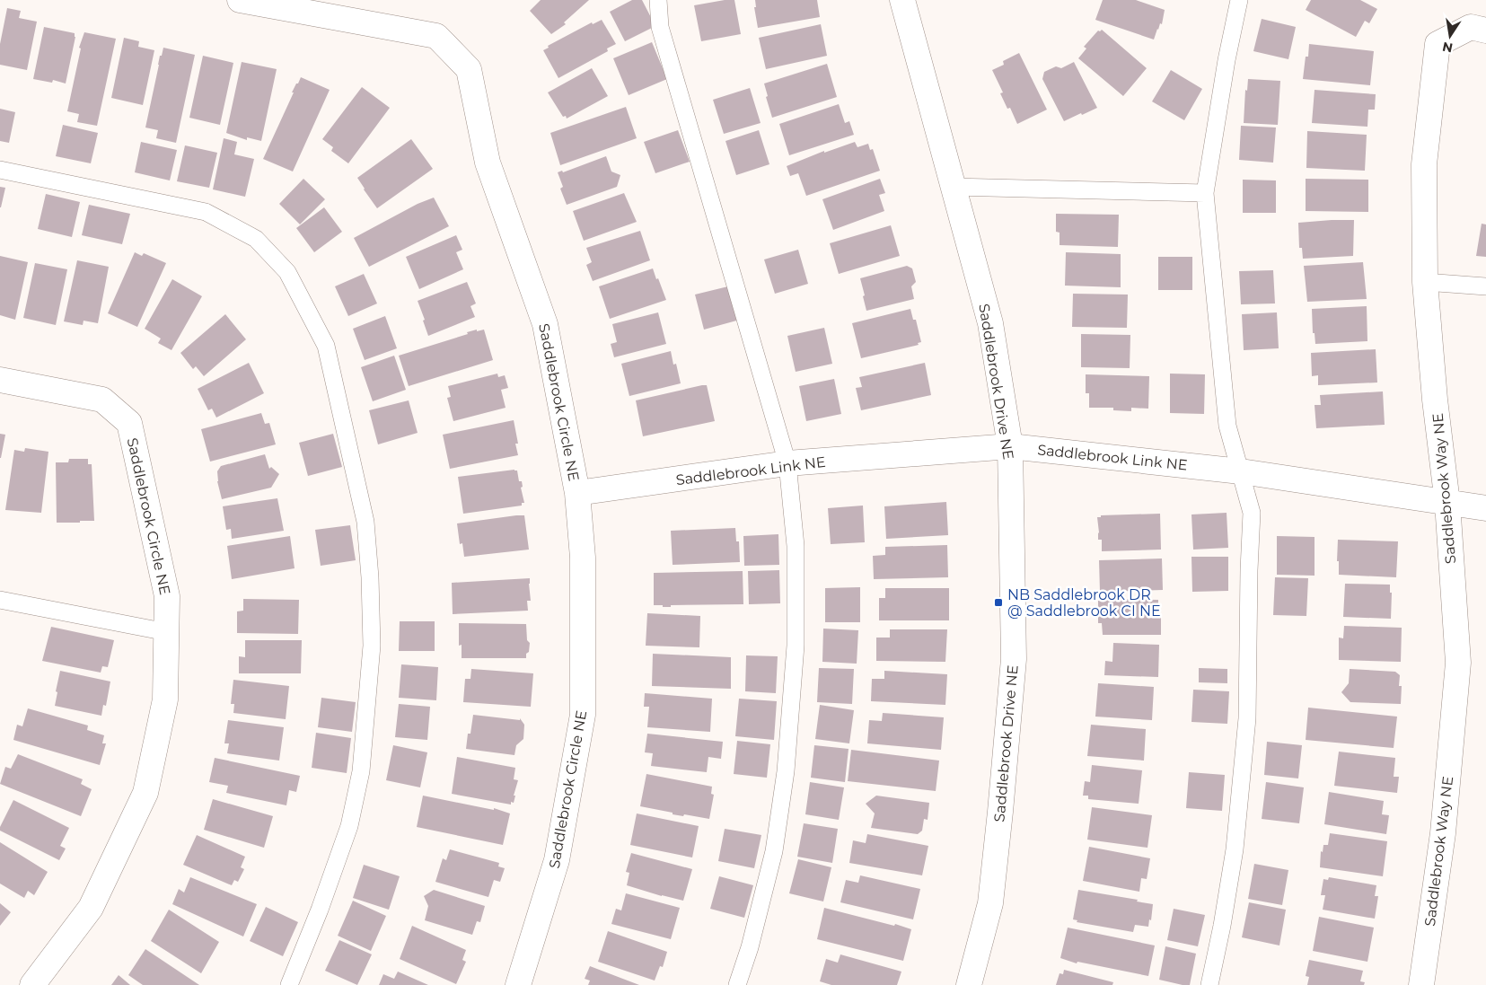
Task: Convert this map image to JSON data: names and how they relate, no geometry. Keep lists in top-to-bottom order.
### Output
{
  "streets": {
    "street": [
      "Saddlebrook Drive NE",
      "Saddlebrook Circle NE",
      "Saddlebrook Link NE",
      "Saddlebrook Way NE"
    ]
  },
  "crossings": [
    ["Saddlebrook Drive NE", "Saddlebrook Link NE"],
    ["Saddlebrook Circle NE", "Saddlebrook Link NE"],
    ["Saddlebrook Link NE", "Saddlebrook Way NE"]
  ],
  "places": {
    "transit": ["NB Saddlebrook DR @ Saddlebrook CI NE"]
  },
  "north": "bottom"
}
